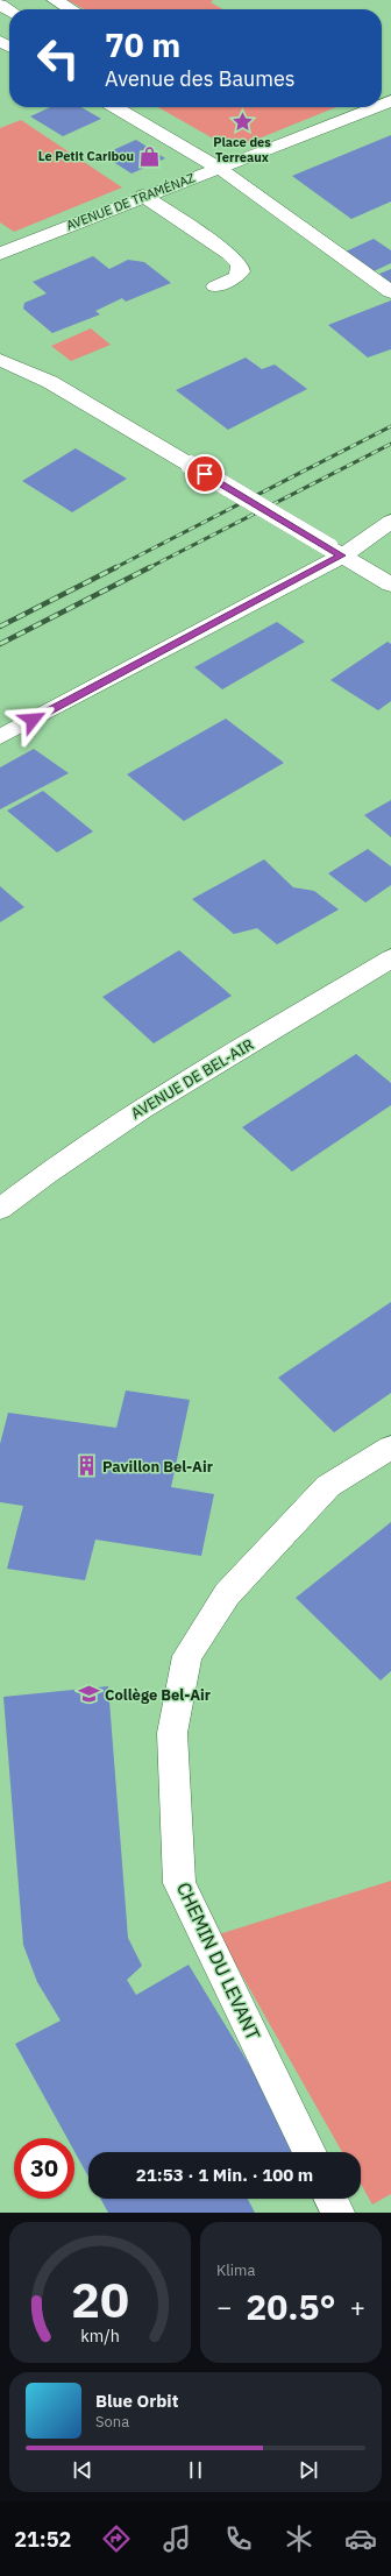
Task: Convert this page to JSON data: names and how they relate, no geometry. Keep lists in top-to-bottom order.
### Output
{
  "streets": {
    "street": ["AVENUE DE TRAMÉNAZ", "AVENUE DE BEL-AIR", "CHEMIN DU LEVANT"]
  },
  "places": {
    "place": ["Place des Terreaux"],
    "shop": ["Le Petit Caribou"],
    "building": ["Pavillon Bel-Air"],
    "school or university": ["Collège Bel-Air"]
  },
  "page": {
    "turn": ["70 m", "Avenue des Baumes"],
    "limit": "30",
    "trip": "21:53 · 1 Min. · 100 m",
    "tile": "Klima",
    "heat": ["−", "20.5°", "+"],
    "song": ["Blue Orbit", "Sona"],
    "tabs": "21:52",
    "gauge": ["20", "km/h"]
  }
}
